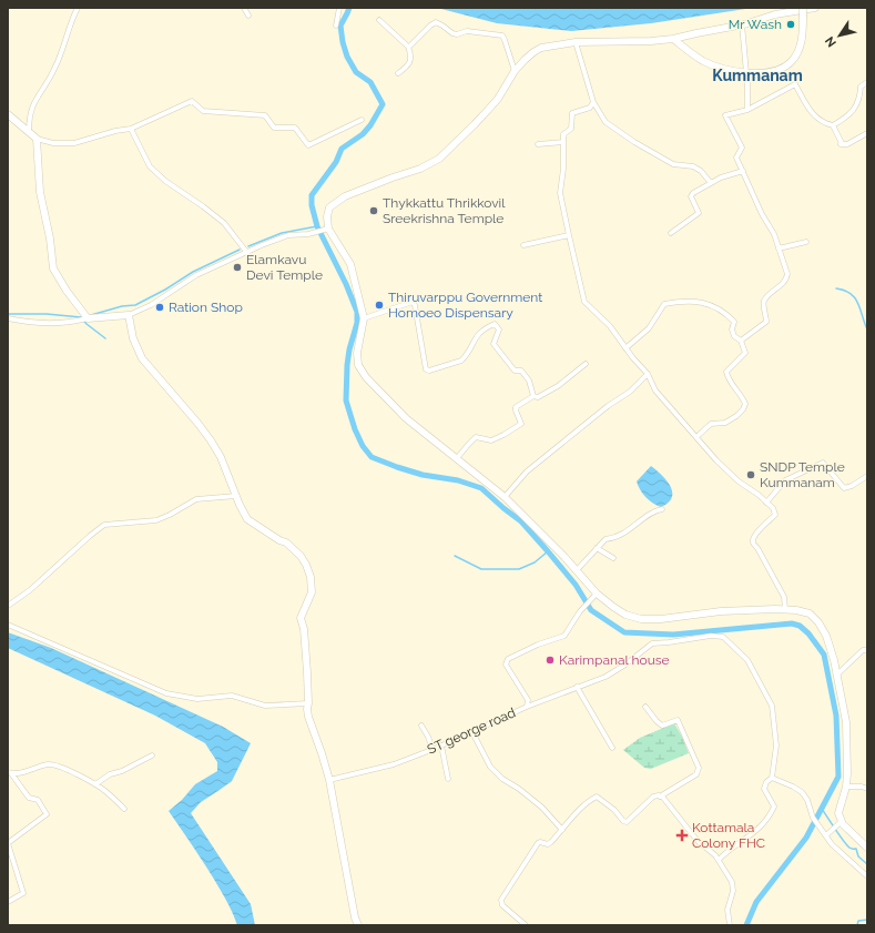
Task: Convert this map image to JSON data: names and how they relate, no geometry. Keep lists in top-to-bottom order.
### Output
{
  "streets": {
    "street": ["ST george road"]
  },
  "districts": ["Kummanam"],
  "places": {
    "other": [
      "Mr Wash",
      "Thykkattu Thrikkovil Sreekrishna Temple",
      "Elamkavu Devi Temple",
      "Thiruvarppu Government Homoeo Dispensary",
      "Ration Shop",
      "SNDP Temple Kummanam",
      "Karimpanal house"
    ],
    "health": ["Kottamala Colony FHC"]
  },
  "north": "bottom left"
}
